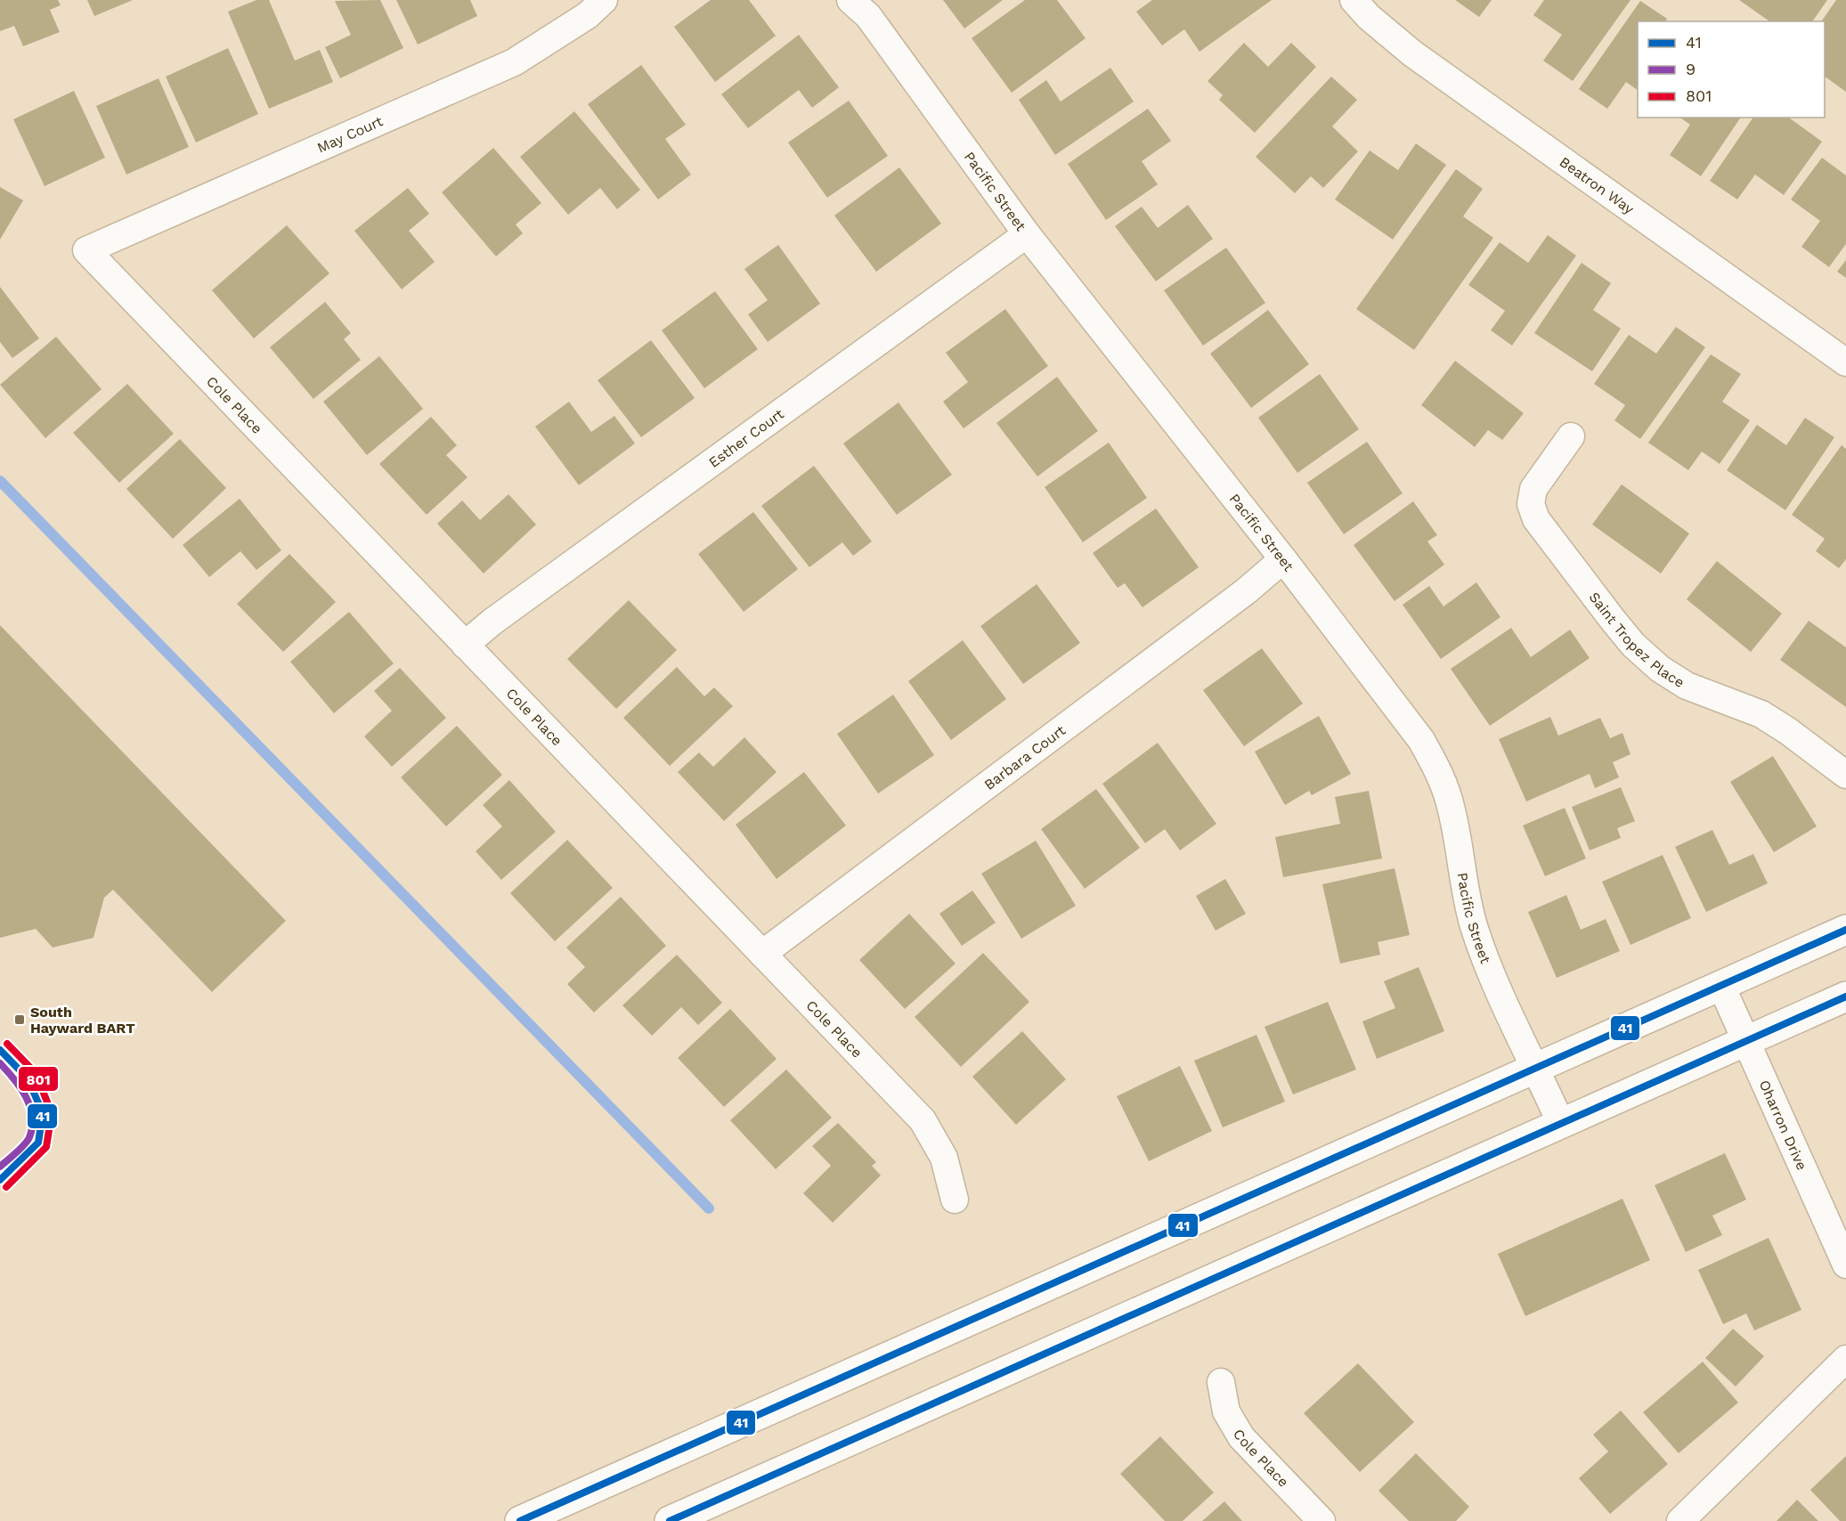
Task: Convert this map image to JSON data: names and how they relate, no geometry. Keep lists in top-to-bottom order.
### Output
{
  "streets": {
    "street": [
      "May Court",
      "Beatron Way",
      "Pacific Street",
      "Cole Place",
      "Esther Court",
      "Saint Tropez Place",
      "Barbara Court",
      "Oharron Drive"
    ]
  },
  "crossings": [
    ["May Court", "Cole Place"],
    ["Pacific Street", "Esther Court"],
    ["Pacific Street", "Barbara Court"],
    ["Cole Place", "Esther Court"],
    ["Cole Place", "Barbara Court"]
  ],
  "places": {
    "transit": ["South Hayward BART"]
  },
  "lines": ["transit line 41", "transit line 801", "transit line 9"],
  "legend": ["41", "9", "801"]
}
